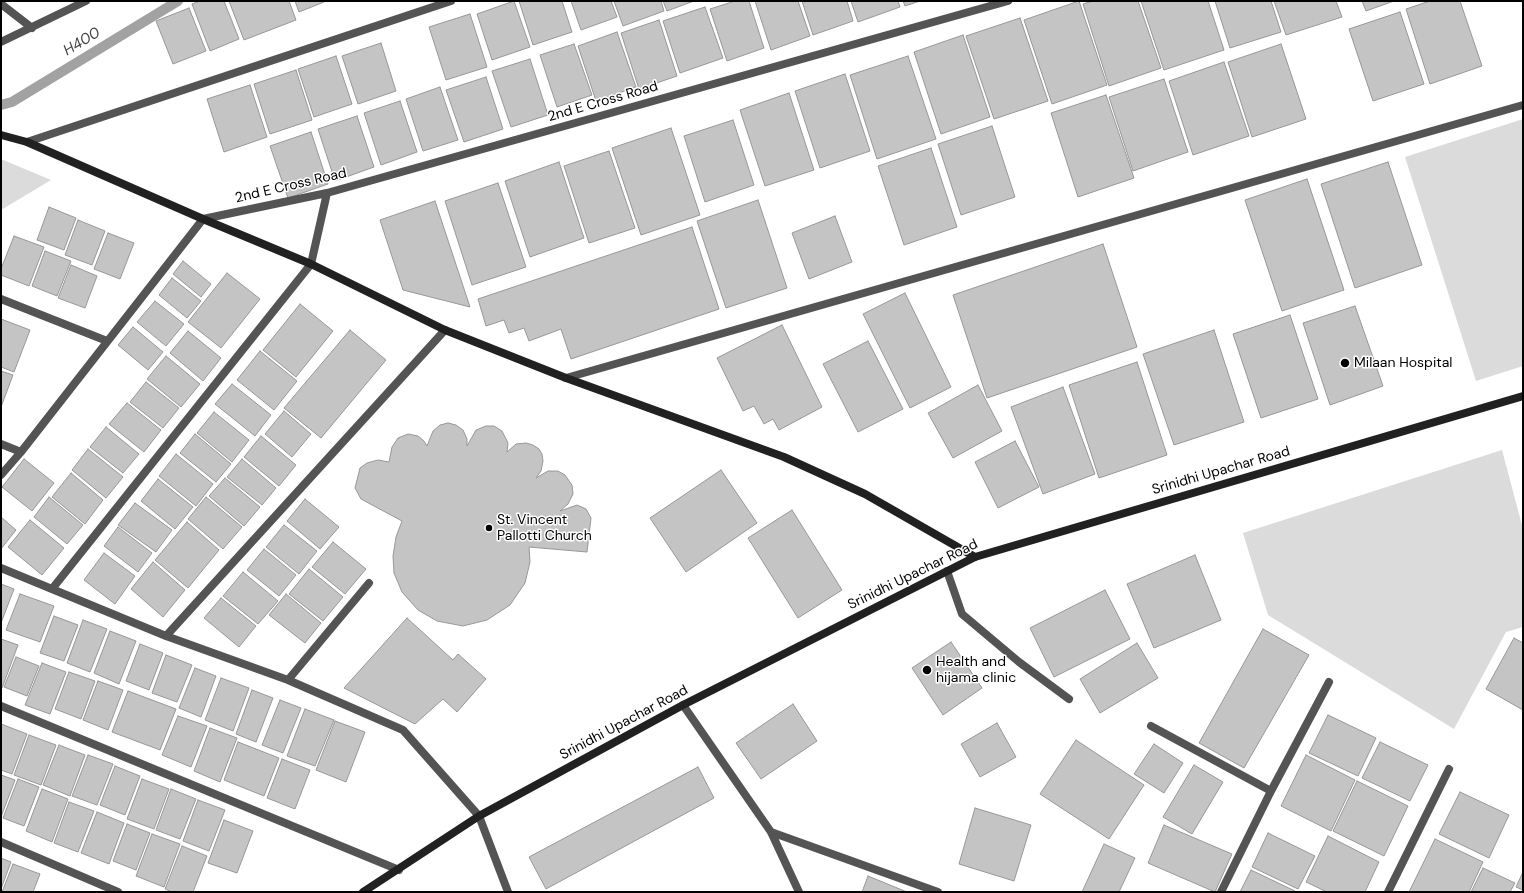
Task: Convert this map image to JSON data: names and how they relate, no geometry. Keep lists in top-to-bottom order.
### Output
{
  "streets": {
    "street": ["2nd E Cross Road", "Srinidhi Upachar Road"]
  },
  "water": ["H400"],
  "places": ["Milaan Hospital", "St. Vincent Pallotti Church", "Health and hijama clinic"]
}
